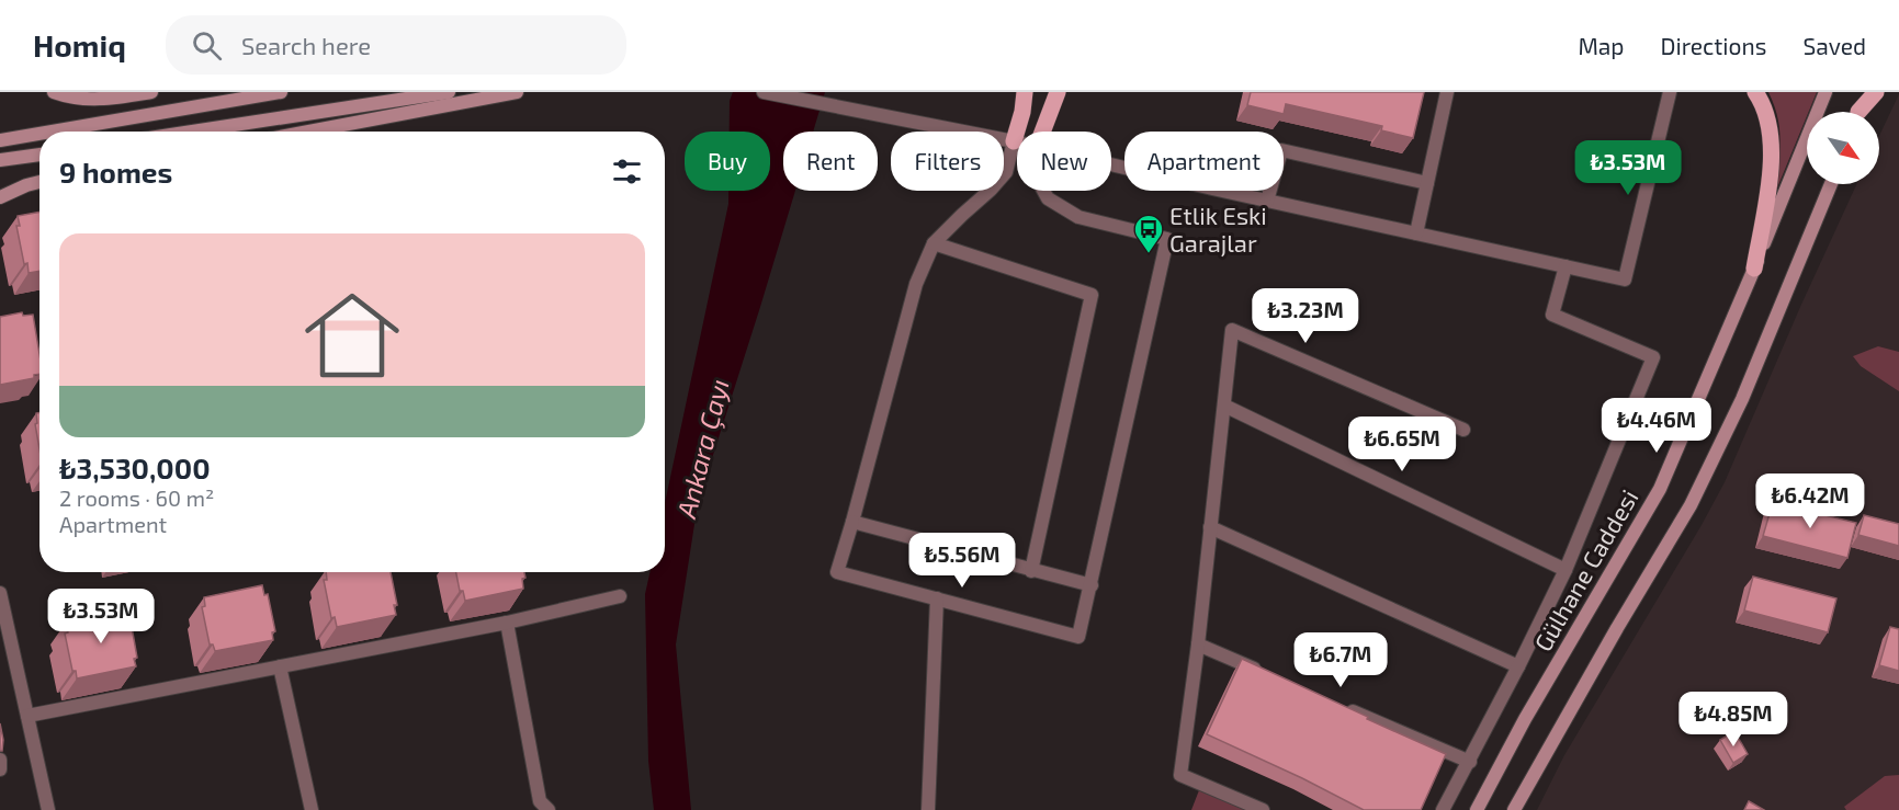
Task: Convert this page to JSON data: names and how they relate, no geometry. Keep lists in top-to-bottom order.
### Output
{
  "streets": {
    "main road": ["Gülhane Caddesi"]
  },
  "water": ["Ankara Çayı"],
  "places": {
    "bus stop": ["Etlik Eski Garajlar"]
  },
  "north": "bottom right",
  "page": {
    "header": "Homiq",
    "search": "Search here",
    "nav": ["Map", "Directions", "Saved"],
    "chip": [
      "Buy",
      "Rent",
      "Filters",
      "New",
      "Apartment"
    ],
    "heading": "9 homes",
    "price": [
      "₺3.53M",
      "₺3.23M",
      "₺4.46M",
      "₺6.65M",
      "₺6.42M",
      "₺5.56M",
      "₺3.53M",
      "₺6.7M",
      "₺4.85M"
    ],
    "list": [
      {
        "name": "₺3,530,000",
        "note": "2 rooms · 60 m² · Apartment"
      }
    ]
  }
}
